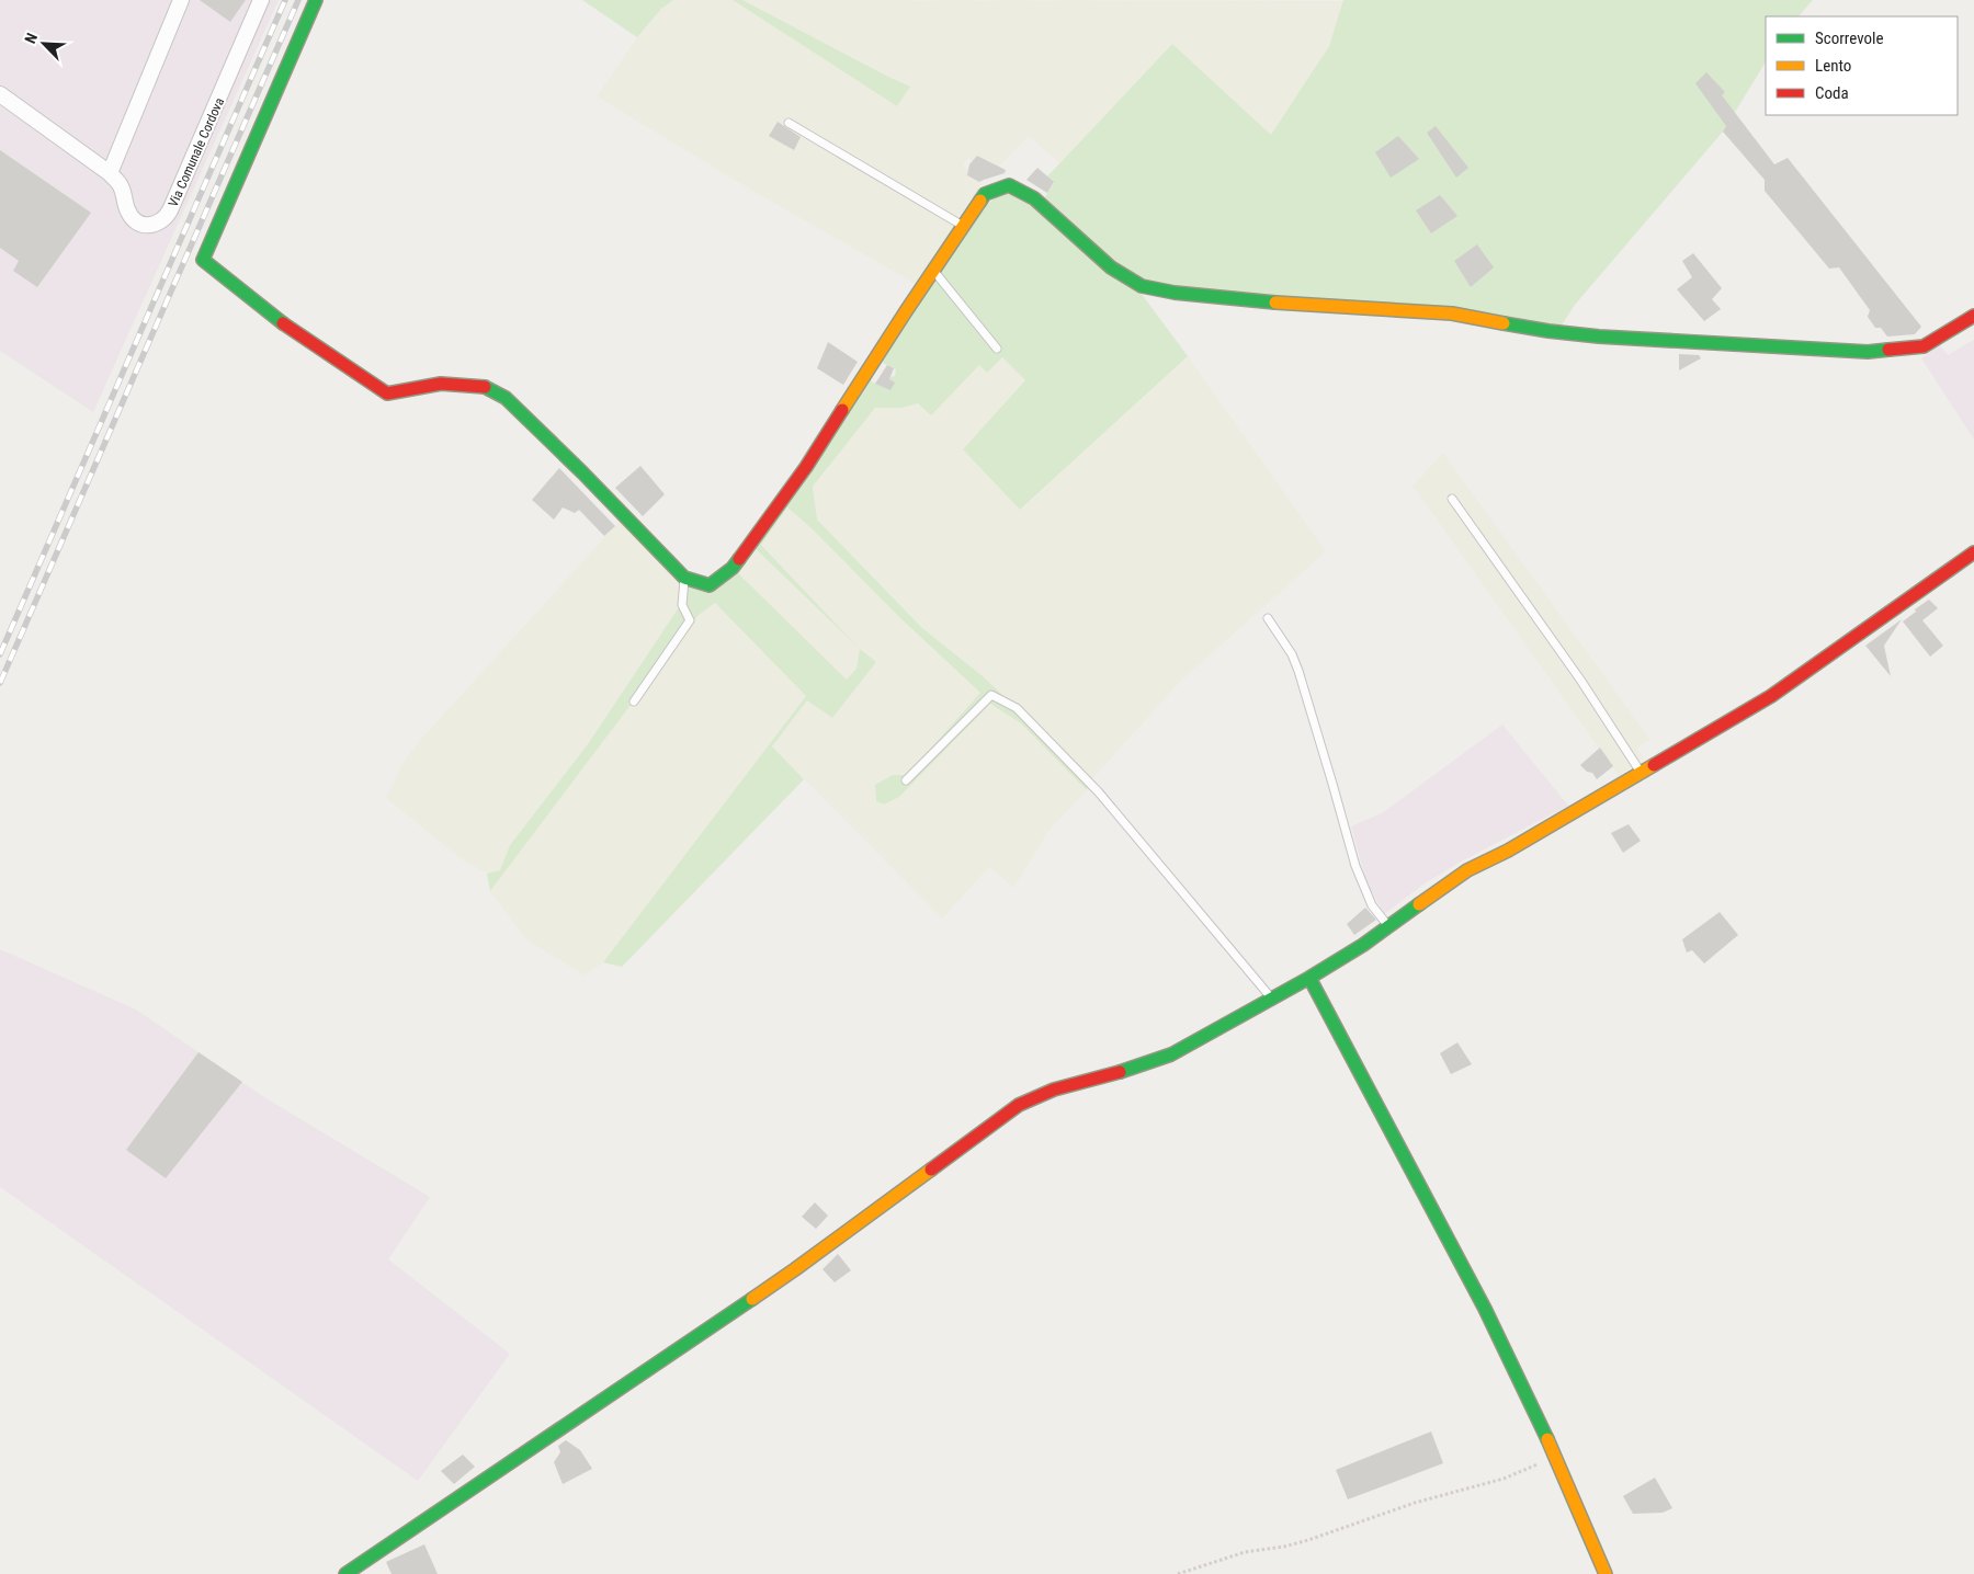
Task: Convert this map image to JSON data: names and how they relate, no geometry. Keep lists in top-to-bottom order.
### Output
{
  "streets": {
    "street": ["Via Comunale Cordova"]
  },
  "legend": ["Scorrevole", "Lento", "Coda"],
  "north": "top left"
}
